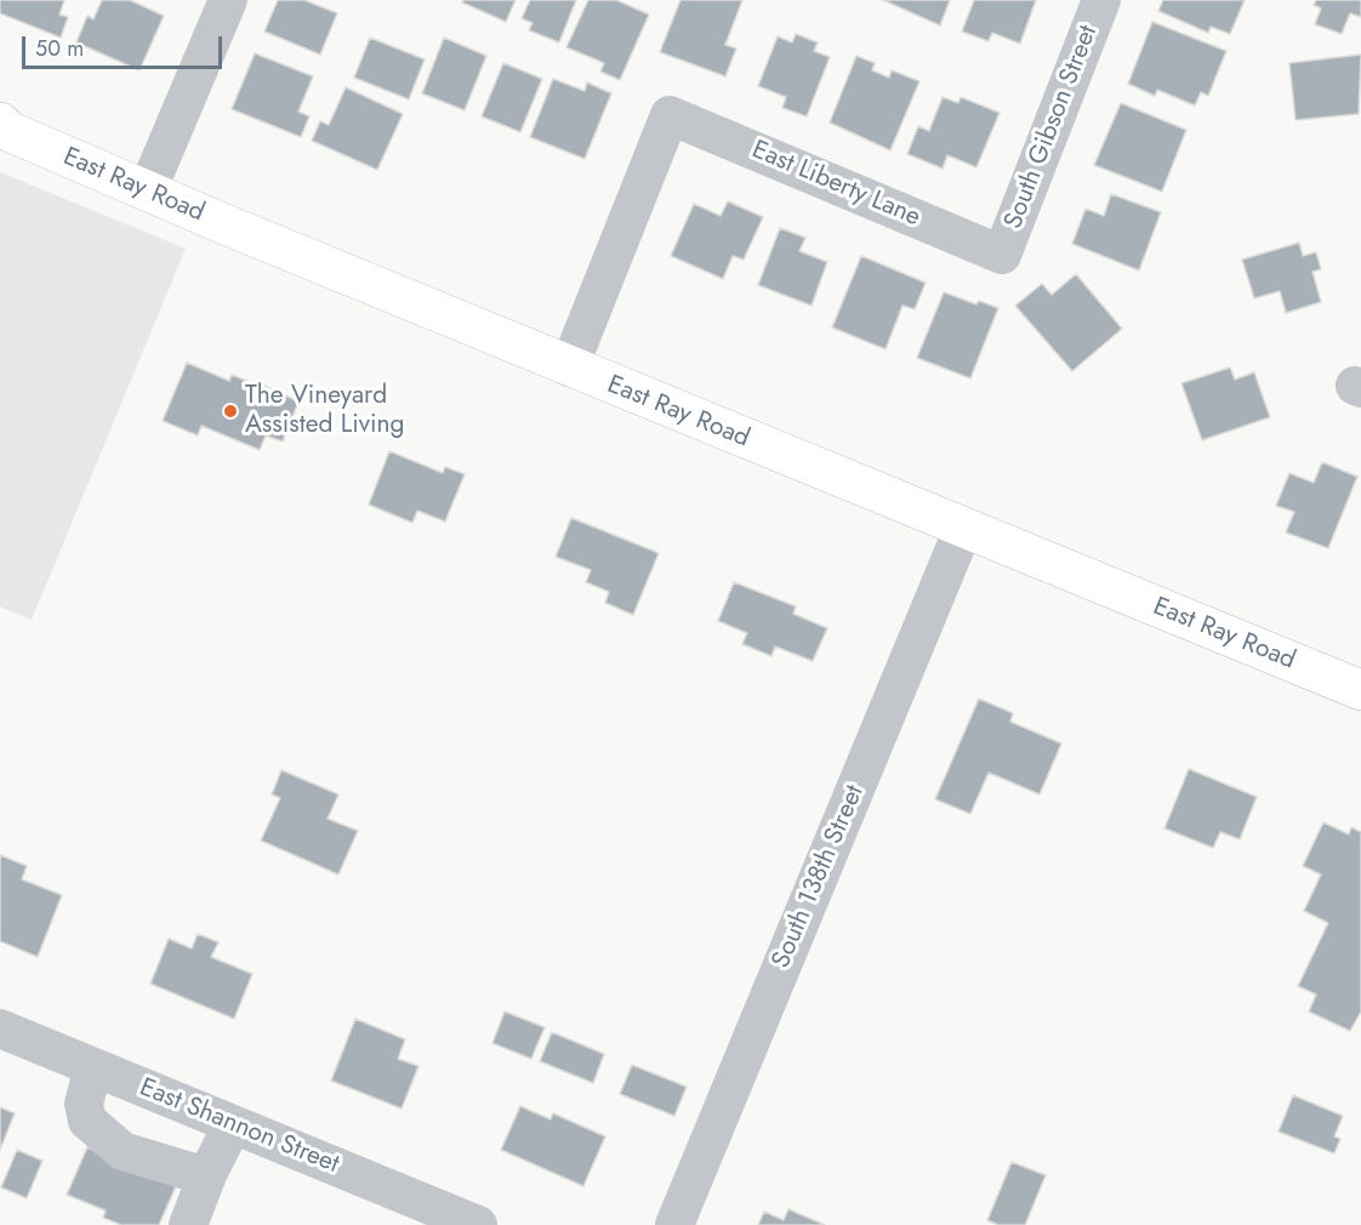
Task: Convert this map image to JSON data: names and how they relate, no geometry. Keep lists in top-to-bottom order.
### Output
{
  "streets": {
    "main road": ["East Ray Road"],
    "street": [
      "South Gibson Street",
      "East Liberty Lane",
      "South 138th Street",
      "East Shannon Street"
    ]
  },
  "crossings": [
    ["South Gibson Street", "East Liberty Lane"],
    ["East Liberty Lane", "East Ray Road"],
    ["East Ray Road", "South 138th Street"]
  ],
  "places": ["The Vineyard Assisted Living"],
  "scale_bar": "50 m"
}
